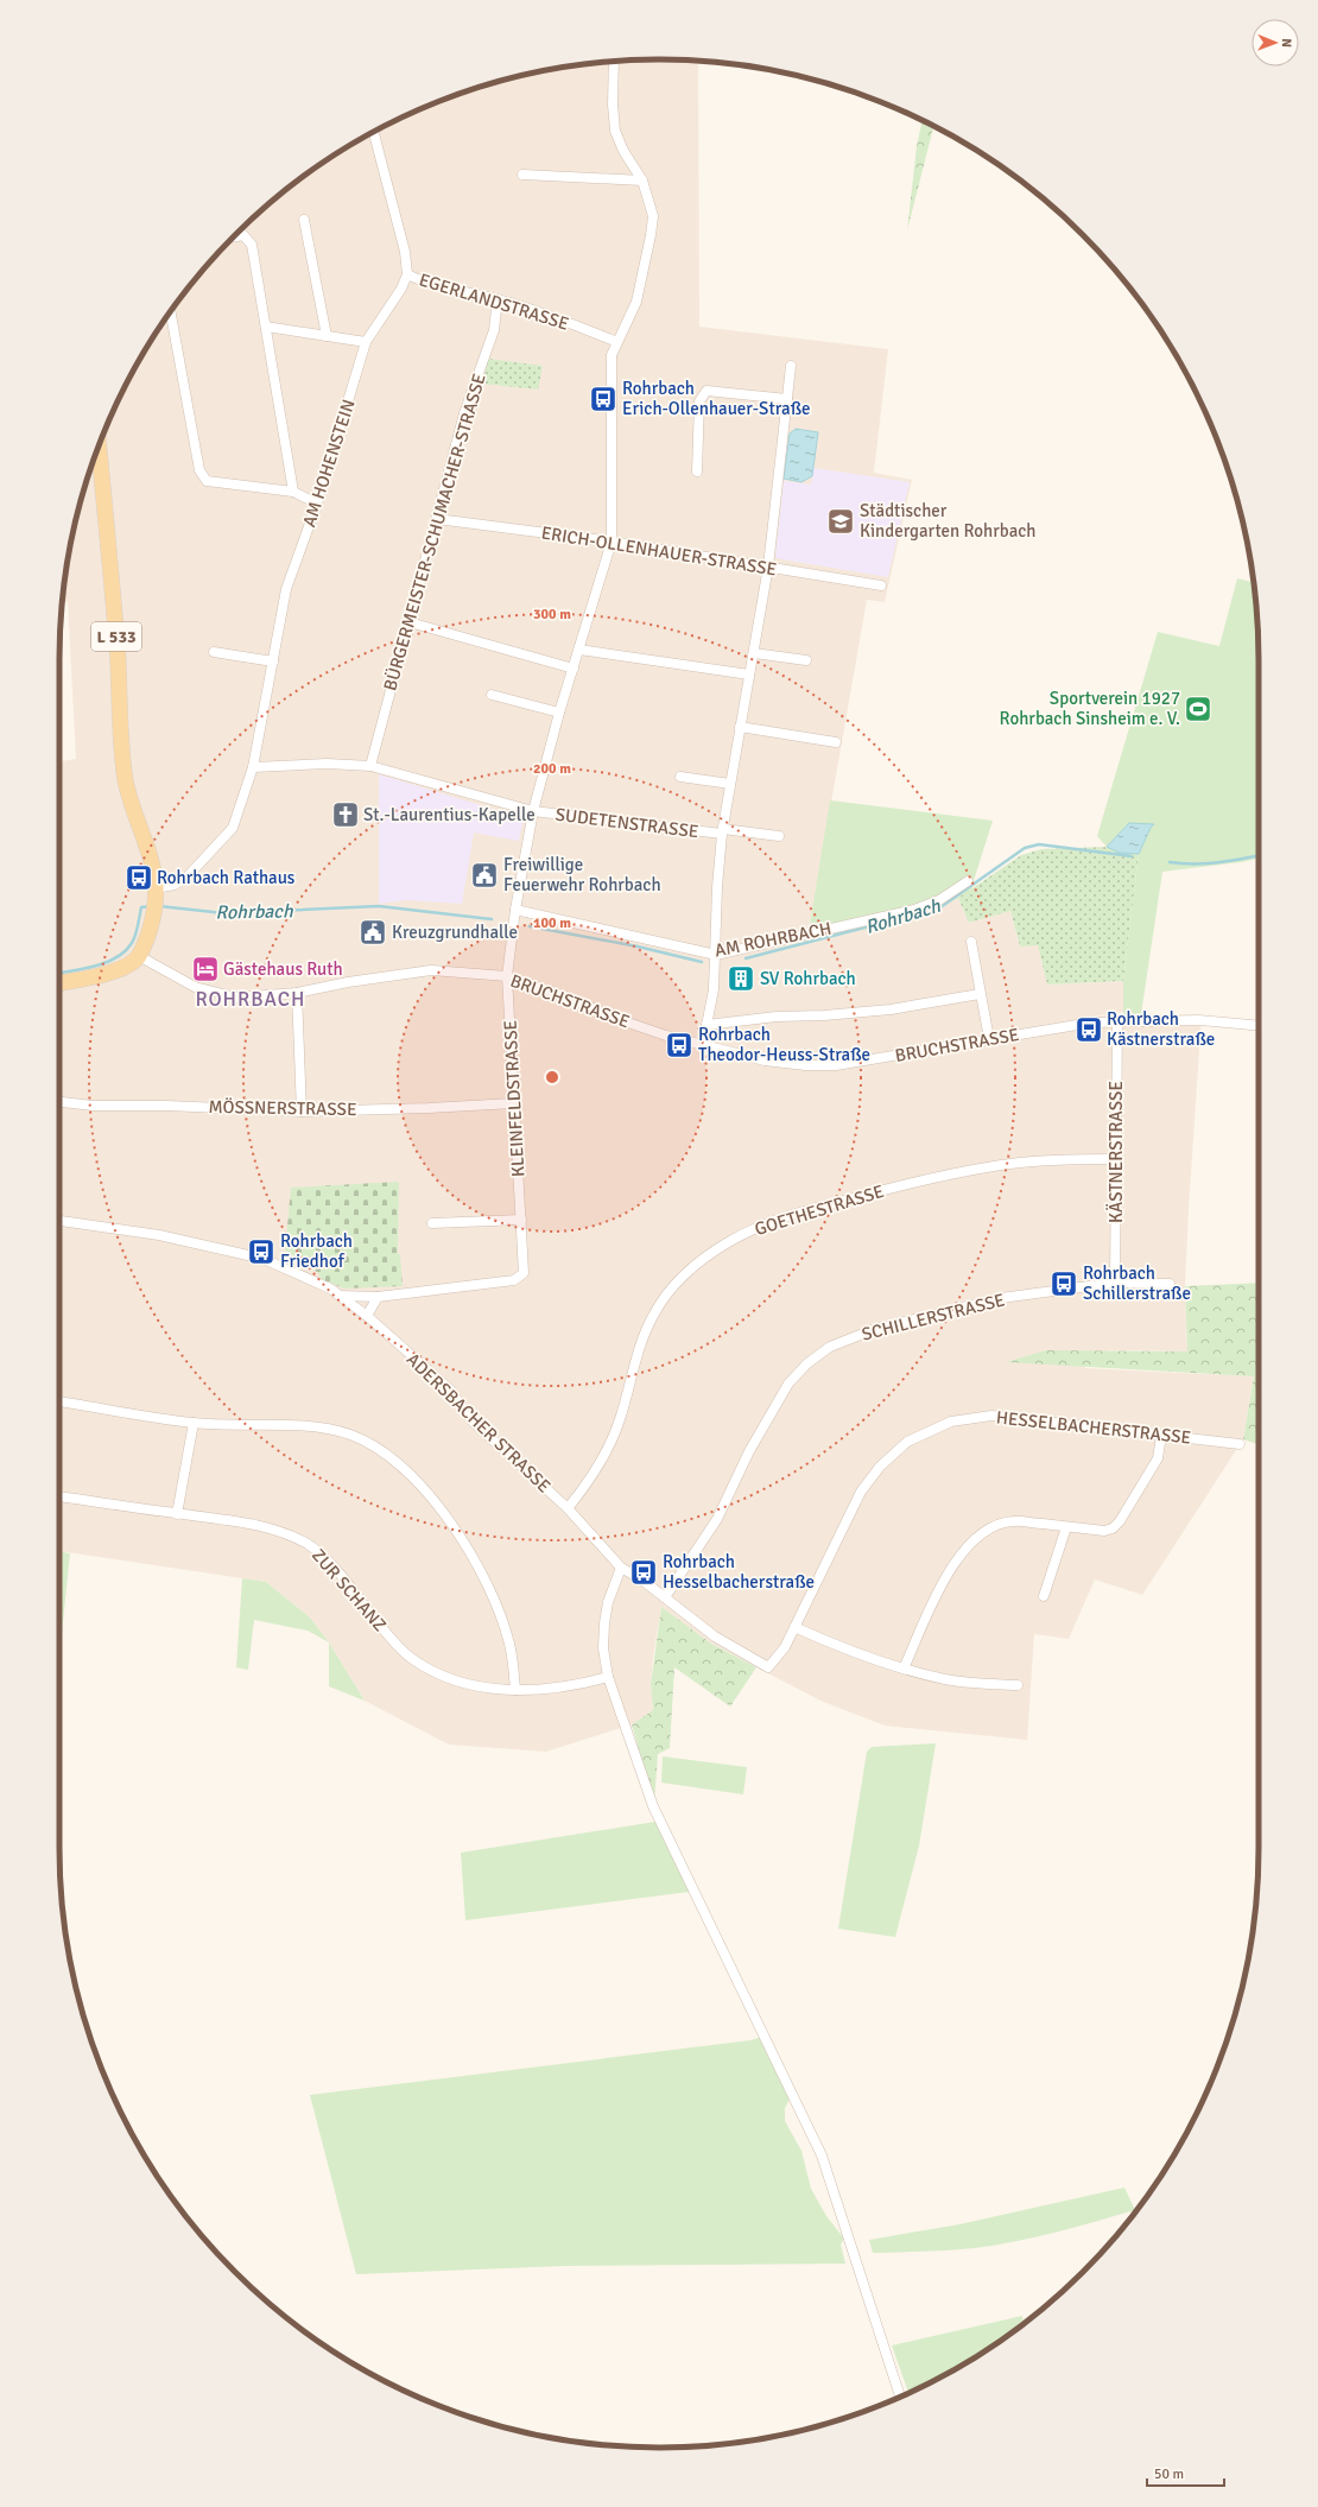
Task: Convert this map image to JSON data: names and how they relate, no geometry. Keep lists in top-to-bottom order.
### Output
{
  "streets": {
    "main road": ["L 533"],
    "street": [
      "EGERLANDSTRASSE",
      "AM HOHENSTEIN",
      "BÜRGERMEISTER-SCHUMACHER-STRASSE",
      "ERICH-OLLENHAUER-STRASSE",
      "SUDETENSTRASSE",
      "AM ROHRBACH",
      "BRUCHSTRASSE",
      "KLEINFELDSTRASSE",
      "MÖSSNERSTRASSE",
      "KÄSTNERSTRASSE",
      "GOETHESTRASSE",
      "SCHILLERSTRASSE",
      "ADERSBACHER STRASSE",
      "HESSELBACHERSTRASSE",
      "ZUR SCHANZ"
    ]
  },
  "crossings": [
    ["EGERLANDSTRASSE", "AM HOHENSTEIN"],
    ["EGERLANDSTRASSE", "BÜRGERMEISTER-SCHUMACHER-STRASSE"],
    ["EGERLANDSTRASSE", "KLEINFELDSTRASSE"],
    ["AM HOHENSTEIN", "L 533"],
    ["AM HOHENSTEIN", "SUDETENSTRASSE"],
    ["BÜRGERMEISTER-SCHUMACHER-STRASSE", "ERICH-OLLENHAUER-STRASSE"],
    ["BÜRGERMEISTER-SCHUMACHER-STRASSE", "SUDETENSTRASSE"],
    ["ERICH-OLLENHAUER-STRASSE", "KLEINFELDSTRASSE"],
    ["L 533", "BRUCHSTRASSE"],
    ["SUDETENSTRASSE", "KLEINFELDSTRASSE"],
    ["AM ROHRBACH", "KLEINFELDSTRASSE"],
    ["BRUCHSTRASSE", "KLEINFELDSTRASSE"],
    ["BRUCHSTRASSE", "KÄSTNERSTRASSE"],
    ["KLEINFELDSTRASSE", "MÖSSNERSTRASSE"],
    ["KLEINFELDSTRASSE", "ADERSBACHER STRASSE"],
    ["KÄSTNERSTRASSE", "GOETHESTRASSE"],
    ["KÄSTNERSTRASSE", "SCHILLERSTRASSE"],
    ["GOETHESTRASSE", "ADERSBACHER STRASSE"],
    ["SCHILLERSTRASSE", "ADERSBACHER STRASSE"],
    ["ADERSBACHER STRASSE", "HESSELBACHERSTRASSE"]
  ],
  "districts": ["ROHRBACH"],
  "water": ["Rohrbach"],
  "places": {
    "bus stop": [
      "Rohrbach Erich-Ollenhauer-Straße",
      "Rohrbach Rathaus",
      "Rohrbach Kästnerstraße",
      "Rohrbach Theodor-Heuss-Straße",
      "Rohrbach Friedhof",
      "Rohrbach Schillerstraße",
      "Rohrbach Hesselbacherstraße"
    ],
    "school or university": ["Städtischer Kindergarten Rohrbach"],
    "sports": ["Sportverein 1927 Rohrbach Sinsheim e. V."],
    "church": ["St.-Laurentius-Kapelle"],
    "public building": ["Freiwillige Feuerwehr Rohrbach", "Kreuzgrundhalle"],
    "hotel": ["Gästehaus Ruth"],
    "building": ["SV Rohrbach"]
  },
  "scale_bar": "50 m",
  "north": "right",
  "rings": ["300 m", "200 m", "100 m"]
}
